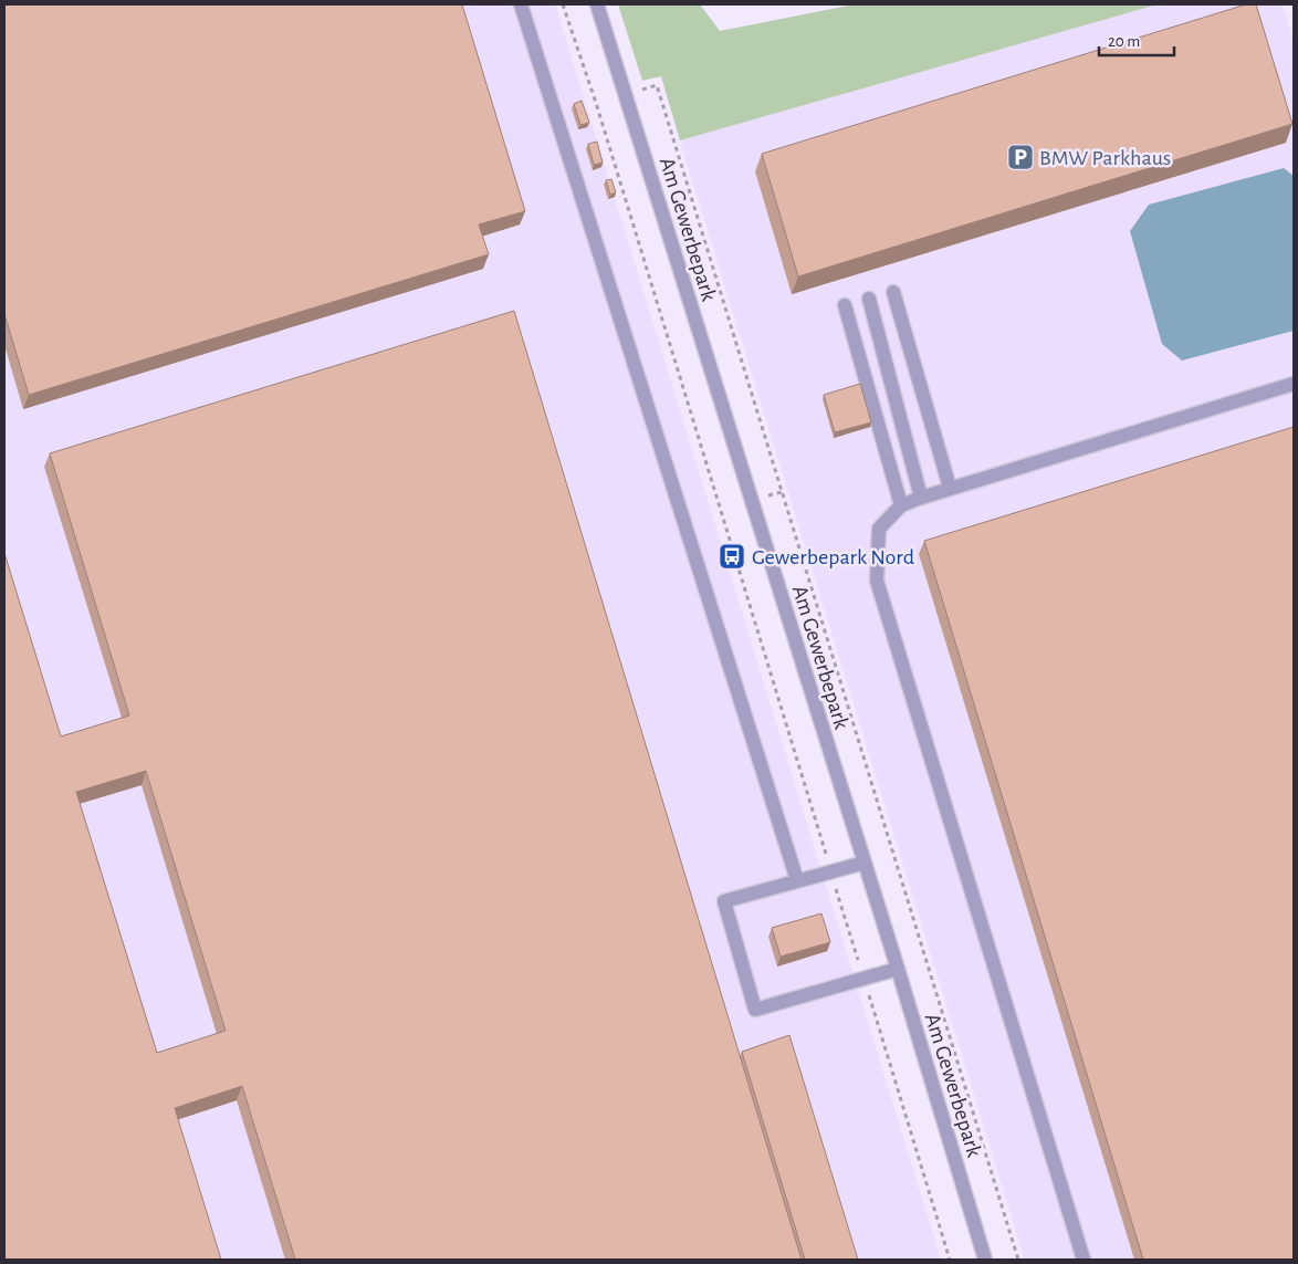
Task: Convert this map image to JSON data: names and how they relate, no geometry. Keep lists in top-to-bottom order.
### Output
{
  "streets": {
    "street": ["Am Gewerbepark"]
  },
  "places": {
    "parking": ["BMW Parkhaus"],
    "bus stop": ["Gewerbepark Nord"]
  },
  "scale_bar": "20 m"
}
